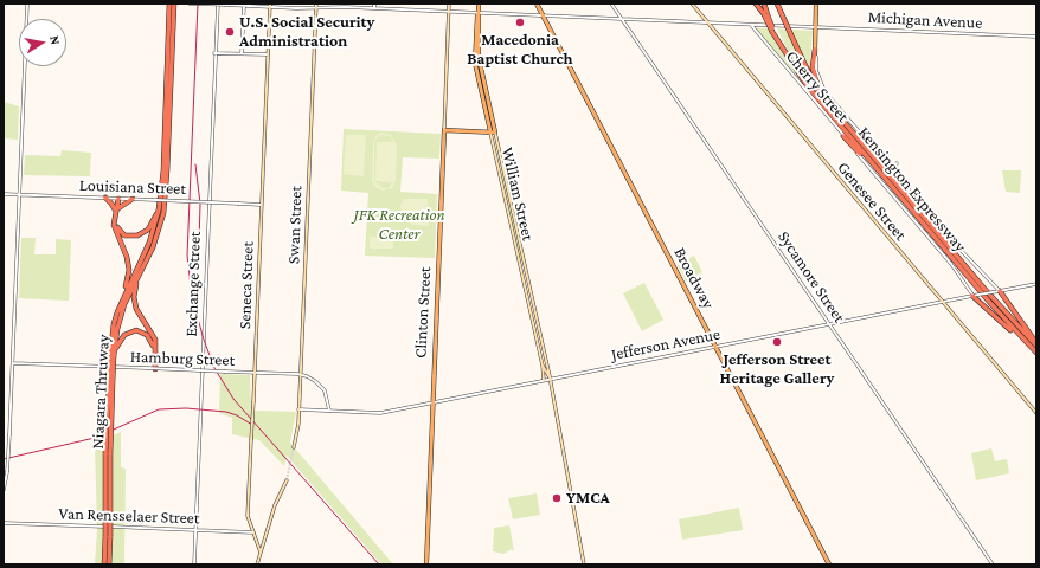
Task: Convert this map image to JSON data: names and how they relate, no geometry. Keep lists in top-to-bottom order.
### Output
{
  "streets": {
    "highway": ["Kensington Expressway", "Niagara Thruway"],
    "main road": [
      "William Street",
      "Genesee Street",
      "Swan Street",
      "Broadway",
      "Seneca Street",
      "Clinton Street"
    ],
    "street": [
      "Michigan Avenue",
      "Cherry Street",
      "Louisiana Street",
      "Sycamore Street",
      "Exchange Street",
      "Jefferson Avenue",
      "Hamburg Street",
      "Van Rensselaer Street"
    ]
  },
  "crossings": [
    ["Michigan Avenue", "Cherry Street"],
    ["Michigan Avenue", "William Street"],
    ["Michigan Avenue", "Genesee Street"],
    ["Michigan Avenue", "Swan Street"],
    ["Michigan Avenue", "Sycamore Street"],
    ["Michigan Avenue", "Broadway"],
    ["Michigan Avenue", "Seneca Street"],
    ["Michigan Avenue", "Clinton Street"],
    ["Cherry Street", "Jefferson Avenue"],
    ["Louisiana Street", "Seneca Street"],
    ["William Street", "Jefferson Avenue"],
    ["Genesee Street", "Jefferson Avenue"],
    ["Swan Street", "Jefferson Avenue"],
    ["Swan Street", "Hamburg Street"],
    ["Sycamore Street", "Jefferson Avenue"],
    ["Broadway", "Jefferson Avenue"],
    ["Exchange Street", "Van Rensselaer Street"],
    ["Seneca Street", "Hamburg Street"],
    ["Seneca Street", "Van Rensselaer Street"],
    ["Clinton Street", "Jefferson Avenue"],
    ["Jefferson Avenue", "Hamburg Street"]
  ],
  "parks": ["JFK Recreation Center"],
  "places": [
    "Macedonia Baptist Church",
    "U.S. Social Security Administration",
    "Jefferson Street Heritage Gallery",
    "YMCA"
  ],
  "north": "right"
}
